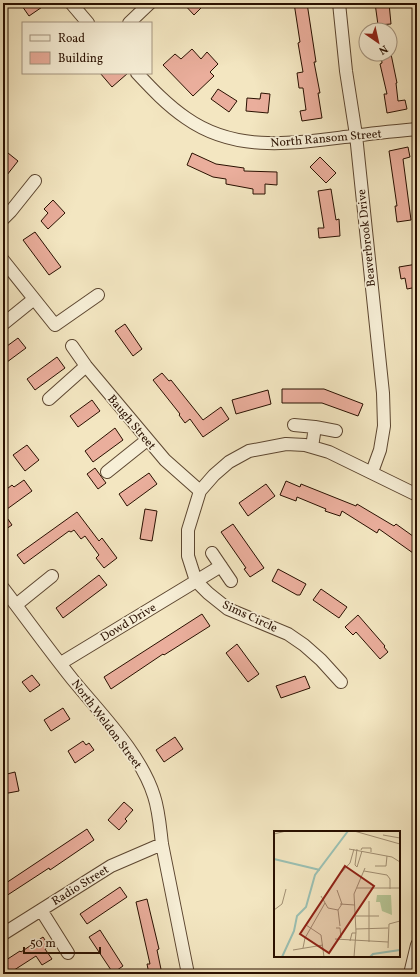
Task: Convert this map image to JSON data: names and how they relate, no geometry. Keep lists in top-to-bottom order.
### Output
{
  "streets": {
    "street": [
      "North Ransom Street",
      "Beaverbrook Drive",
      "Baugh Street",
      "Sims Circle",
      "Dowd Drive",
      "North Weldon Street",
      "Radio Street"
    ]
  },
  "crossings": [
    ["North Ransom Street", "Beaverbrook Drive"],
    ["Beaverbrook Drive", "Sims Circle"],
    ["Baugh Street", "Sims Circle"],
    ["Sims Circle", "Dowd Drive"],
    ["Dowd Drive", "North Weldon Street"],
    ["North Weldon Street", "Radio Street"]
  ],
  "legend": ["Road", "Building"],
  "scale_bar": "50 m",
  "north": "bottom right"
}
